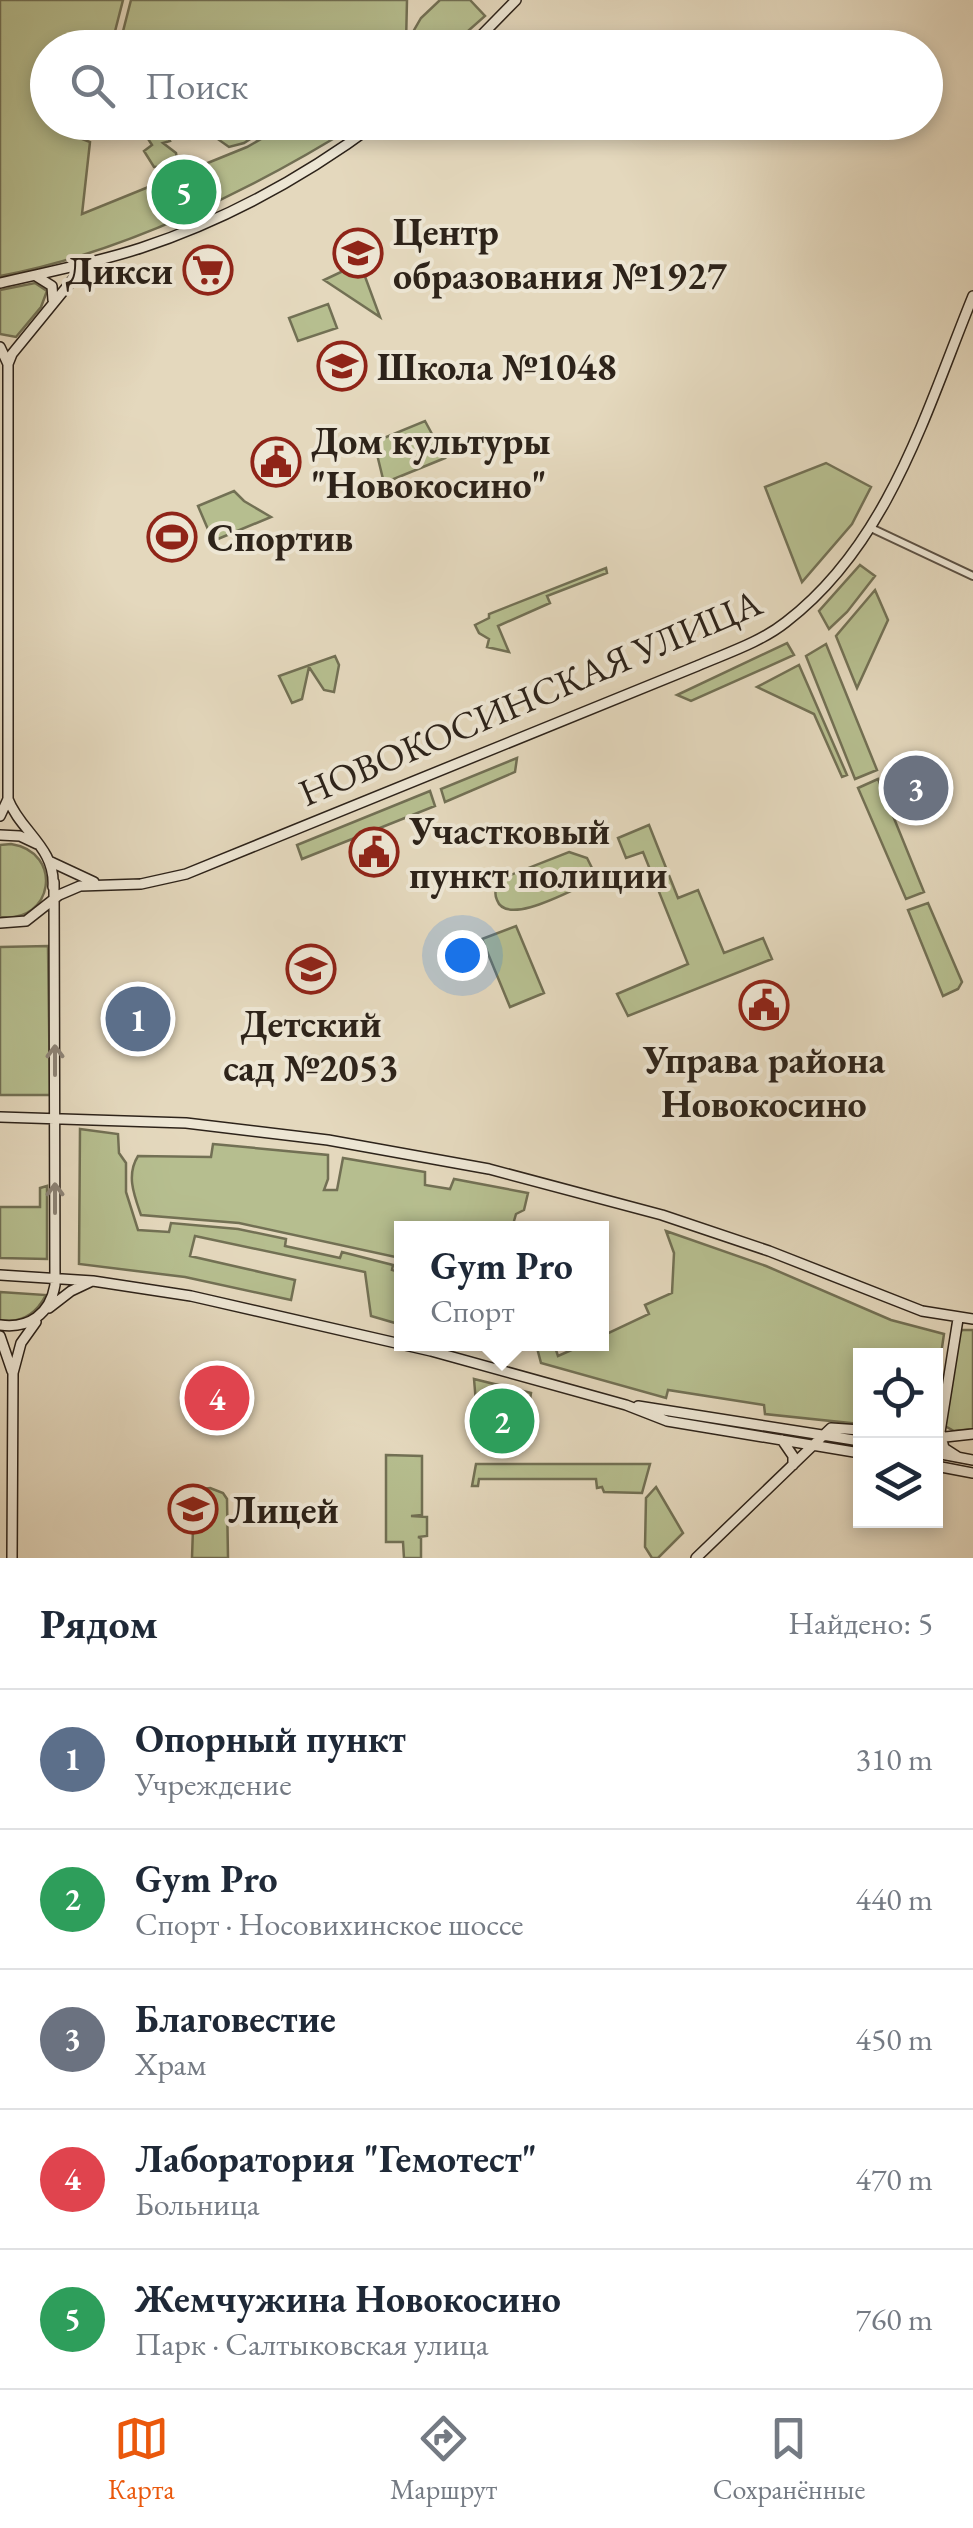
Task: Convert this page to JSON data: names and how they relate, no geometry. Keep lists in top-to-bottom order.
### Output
{
  "streets": {
    "street": ["НОВОКОСИНСКАЯ УЛИЦА"]
  },
  "places": {
    "school or university": [
      "Центр образования №1927",
      "Школа №1048",
      "Детский сад №2053",
      "Лицей"
    ],
    "supermarket": ["Дикси"],
    "public building": ["Дом культуры \"Новокосино\"", "Участковый пункт полиции", "Управа района Новокосино"],
    "sports": ["Спортив"]
  },
  "page": {
    "search": "Поиск",
    "pins": [
      "5",
      "3",
      "1",
      "4",
      "2"
    ],
    "popup": ["Gym Pro", "Спорт"],
    "heading": ["Рядом", "Найдено: 5"],
    "list": [
      {
        "mark": "1",
        "name": "Опорный пункт",
        "note": "Учреждение",
        "value": "310 m"
      },
      {
        "mark": "2",
        "name": "Gym Pro",
        "note": "Спорт · Носовихинское шоссе",
        "value": "440 m"
      },
      {
        "mark": "3",
        "name": "Благовестие",
        "note": "Храм",
        "value": "450 m"
      },
      {
        "mark": "4",
        "name": "Лаборатория \"Гемотест\"",
        "note": "Больница",
        "value": "470 m"
      },
      {
        "mark": "5",
        "name": "Жемчужина Новокосино",
        "note": "Парк · Салтыковская улица",
        "value": "760 m"
      }
    ],
    "nav": ["Карта", "Маршрут", "Сохранённые"]
  }
}
